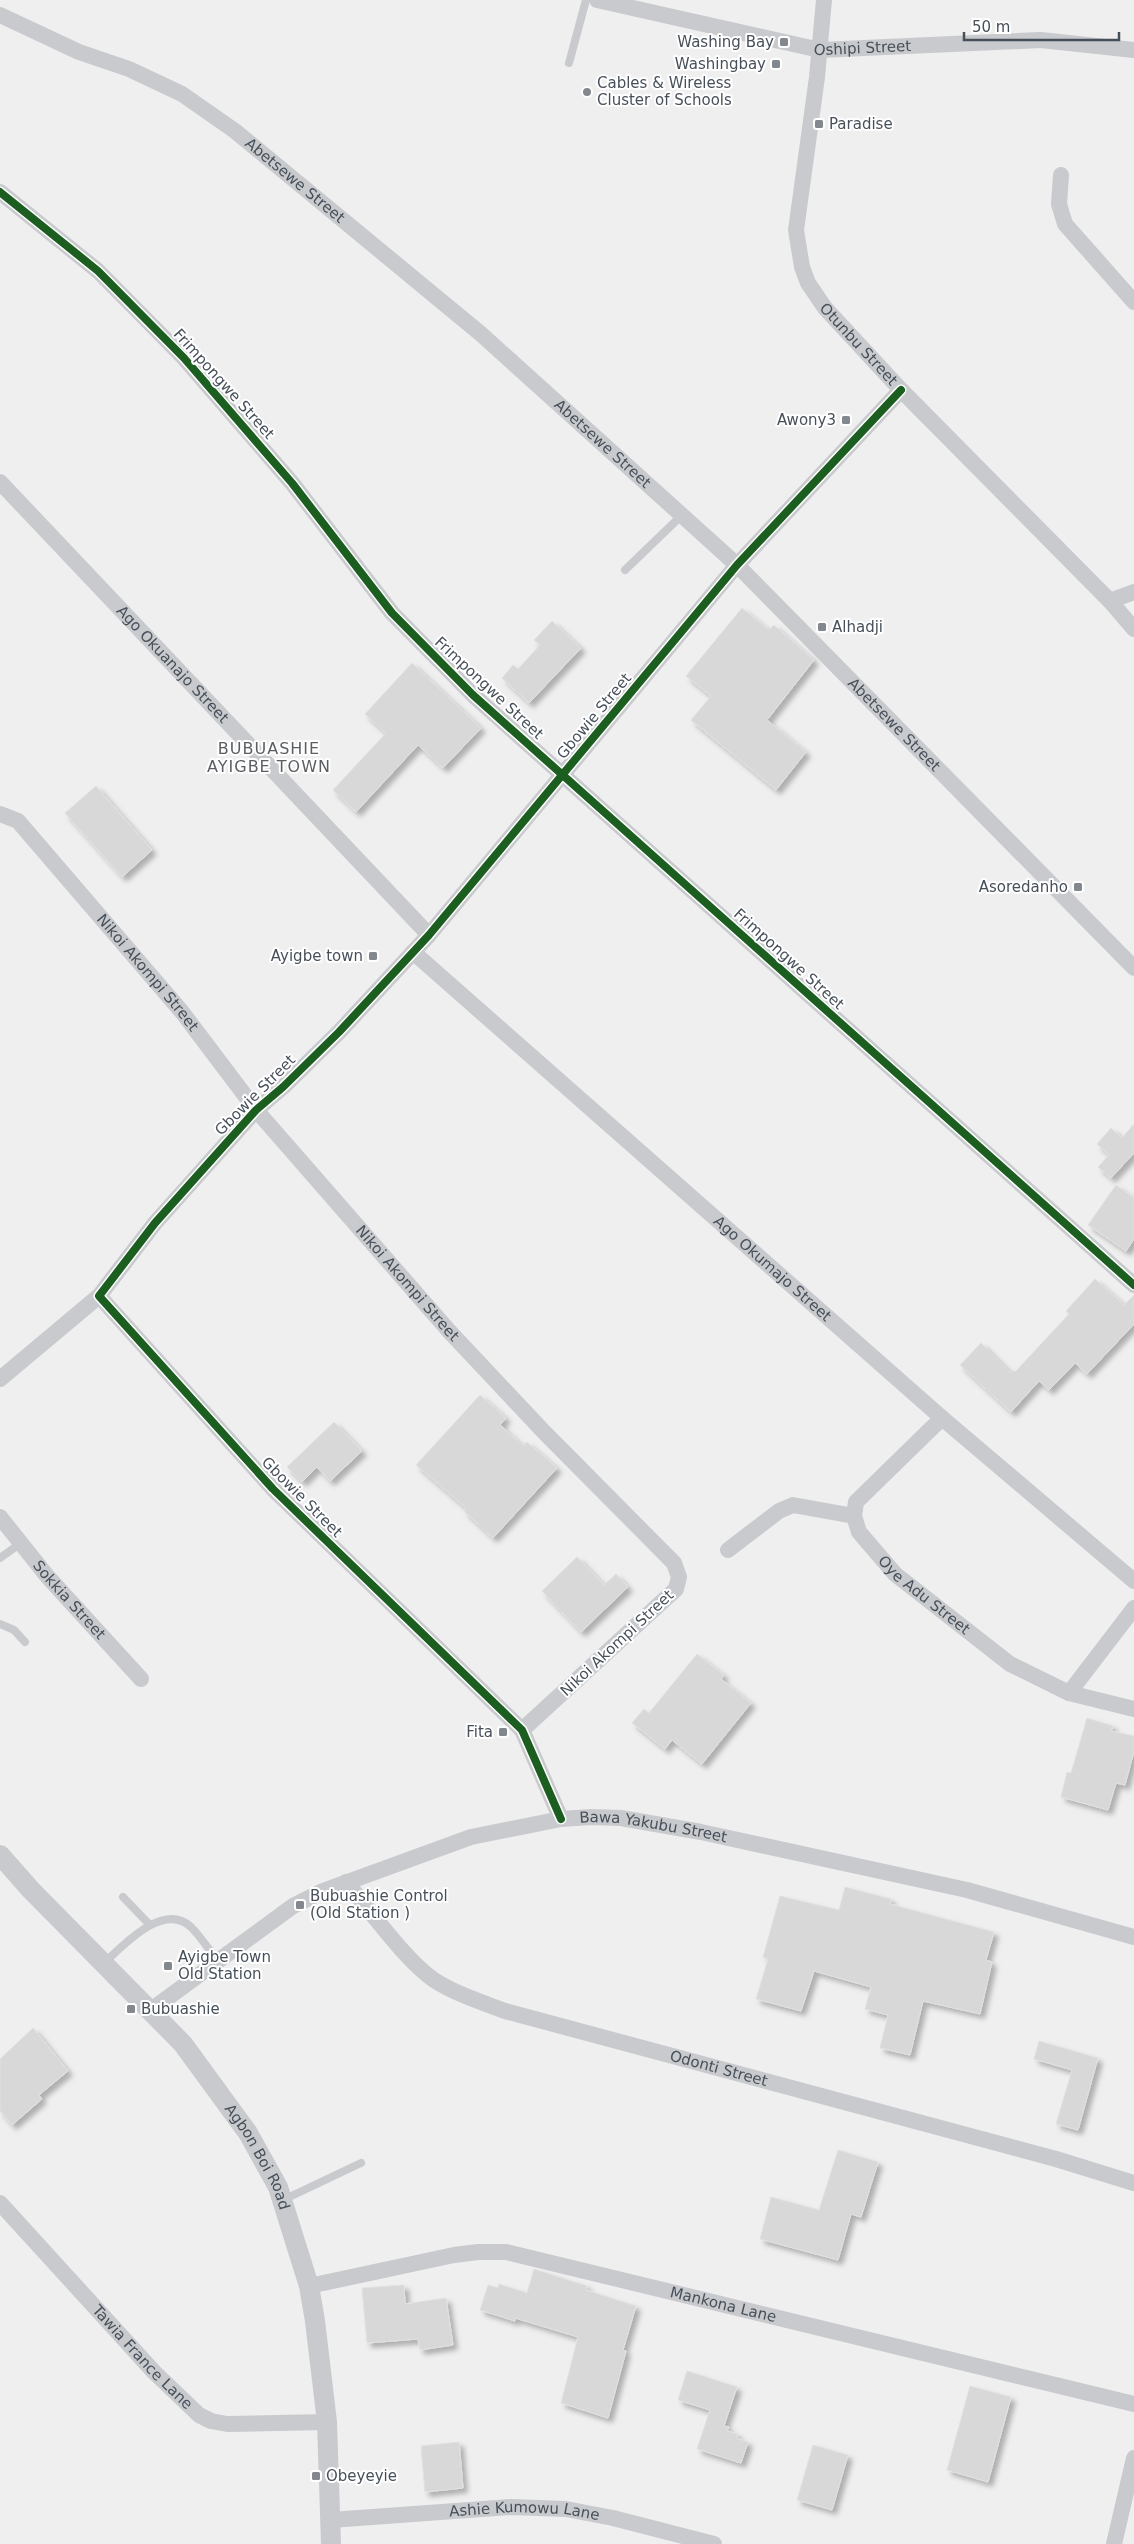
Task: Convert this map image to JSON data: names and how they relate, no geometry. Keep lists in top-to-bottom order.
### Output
{
  "streets": {
    "street": [
      "Oshipi Street",
      "Abetsewe Street",
      "Otunbu Street",
      "Frimpongwe Street",
      "Ago Okuanajo Street",
      "Gbowie Street",
      "Nikoi Akompi Street",
      "Ago Okumajo Street",
      "Oye Adu Street",
      "Sokkia Street",
      "Bawa Yakubu Street",
      "Odonti Street",
      "Agbon Boi Road",
      "Mankona Lane",
      "Tawia France Lane",
      "Ashie Kumowu Lane"
    ]
  },
  "crossings": [
    ["Oshipi Street", "Otunbu Street"],
    ["Abetsewe Street", "Gbowie Street"],
    ["Otunbu Street", "Gbowie Street"],
    ["Frimpongwe Street", "Gbowie Street"],
    ["Ago Okuanajo Street", "Gbowie Street"],
    ["Gbowie Street", "Nikoi Akompi Street"],
    ["Gbowie Street", "Ago Okumajo Street"],
    ["Gbowie Street", "Bawa Yakubu Street"],
    ["Bawa Yakubu Street", "Odonti Street"],
    ["Bawa Yakubu Street", "Agbon Boi Road"],
    ["Agbon Boi Road", "Mankona Lane"],
    ["Agbon Boi Road", "Tawia France Lane"],
    ["Agbon Boi Road", "Ashie Kumowu Lane"]
  ],
  "districts": ["BUBUASHIE AYIGBE TOWN"],
  "places": {
    "transit": [
      "Washing Bay",
      "Washingbay",
      "Paradise",
      "Awony3",
      "Alhadji",
      "Asoredanho",
      "Ayigbe town",
      "Fita",
      "Bubuashie Control (Old Station )",
      "Ayigbe Town Old Station",
      "Bubuashie",
      "Obeyeyie"
    ],
    "other": ["Cables & Wireless Cluster of Schools"]
  },
  "scale_bar": "50 m"
}
